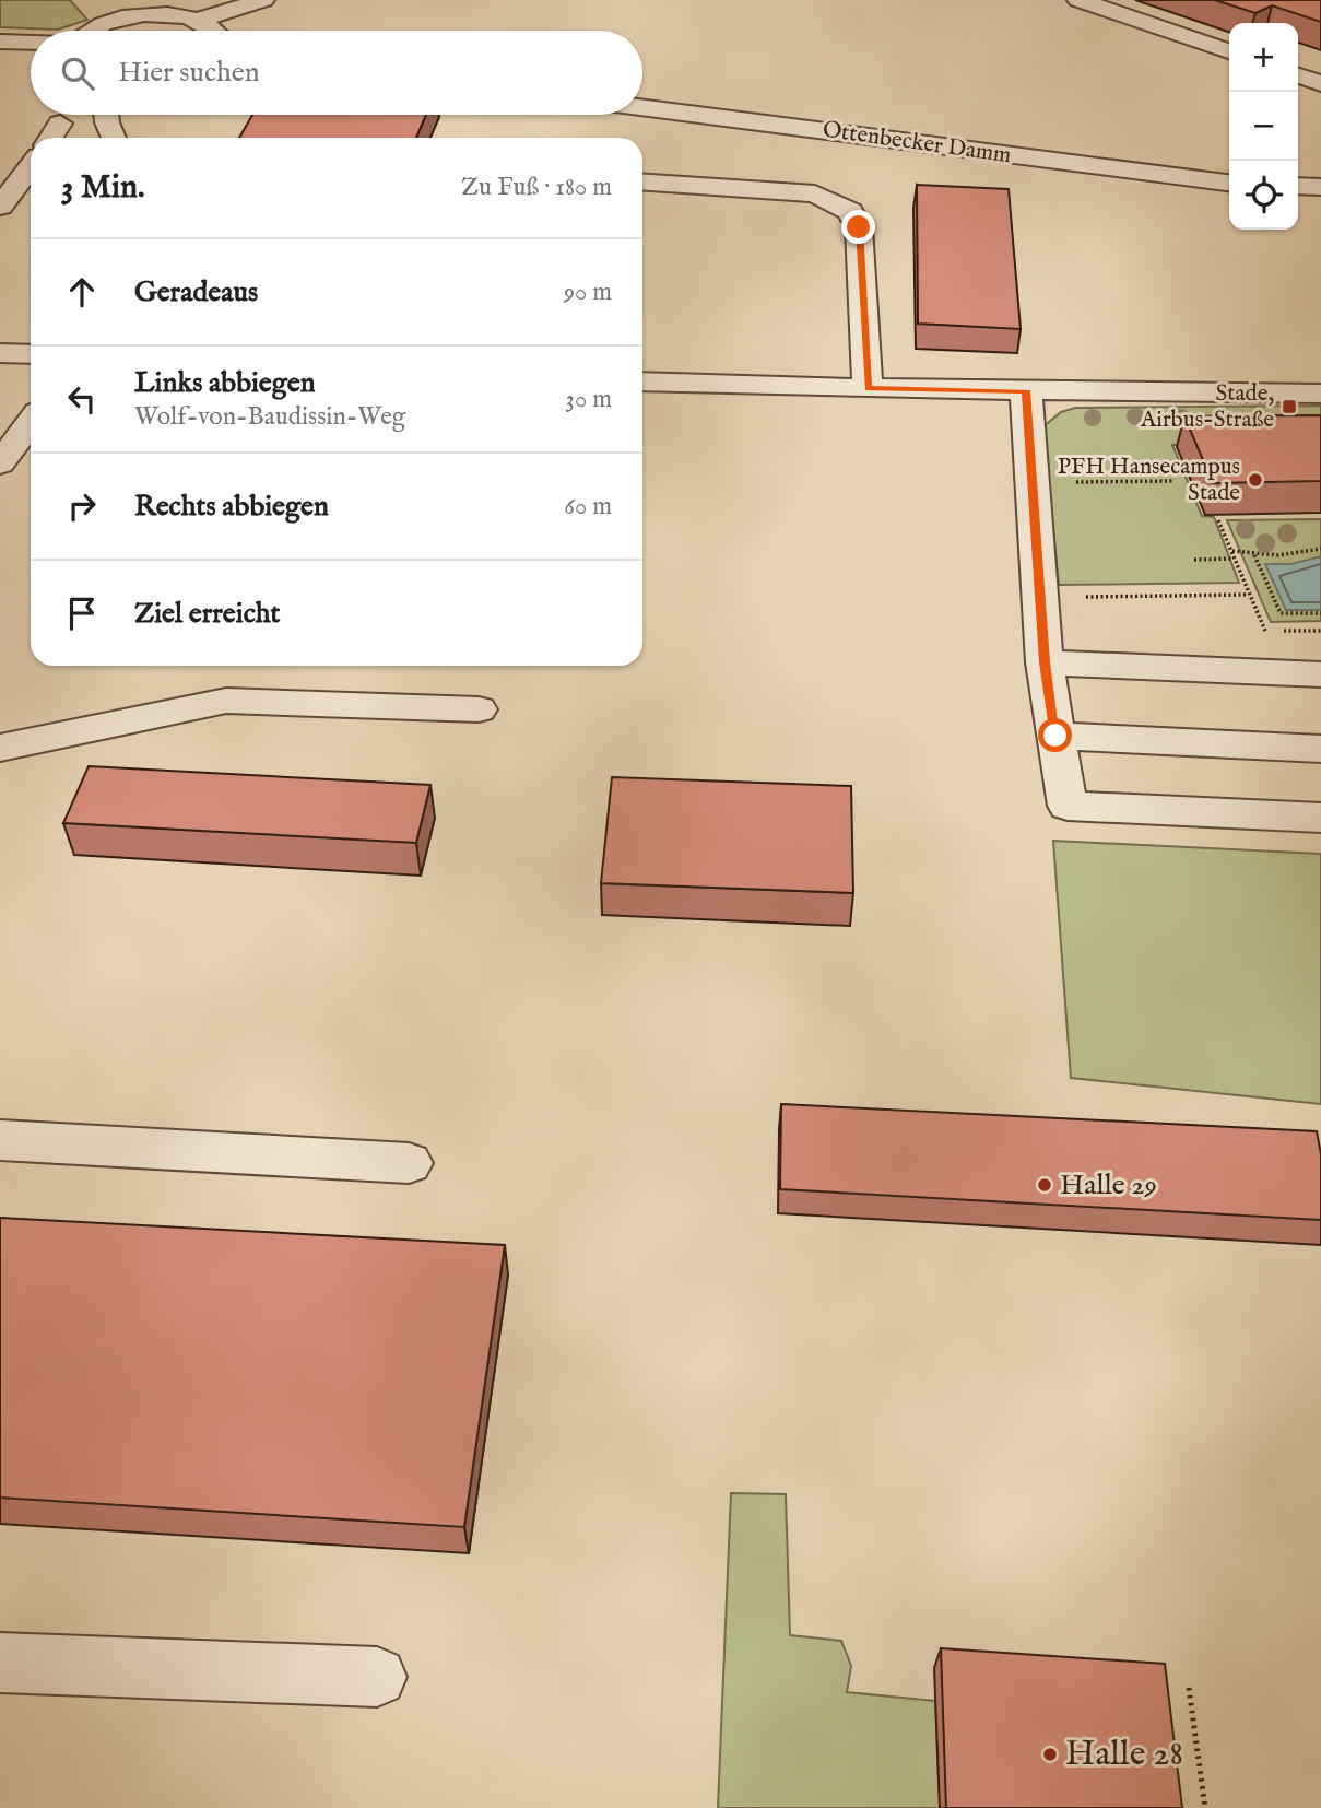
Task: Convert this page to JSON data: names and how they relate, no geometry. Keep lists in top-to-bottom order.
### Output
{
  "streets": {
    "street": ["Ottenbecker Damm"]
  },
  "places": {
    "transit": ["Stade, Airbus-Straße"],
    "other": ["PFH Hansecampus Stade", "Halle 29", "Halle 28"]
  },
  "page": {
    "map_buttons": ["+", "−"],
    "search": "Hier suchen",
    "heading": ["3 Min.", "Zu Fuß · 180 m"],
    "list": [
      ["Geradeaus", "90 m"],
      ["Links abbiegen", "Wolf-von-Baudissin-Weg", "30 m"],
      ["Rechts abbiegen", "60 m"],
      "Ziel erreicht"
    ]
  }
}
